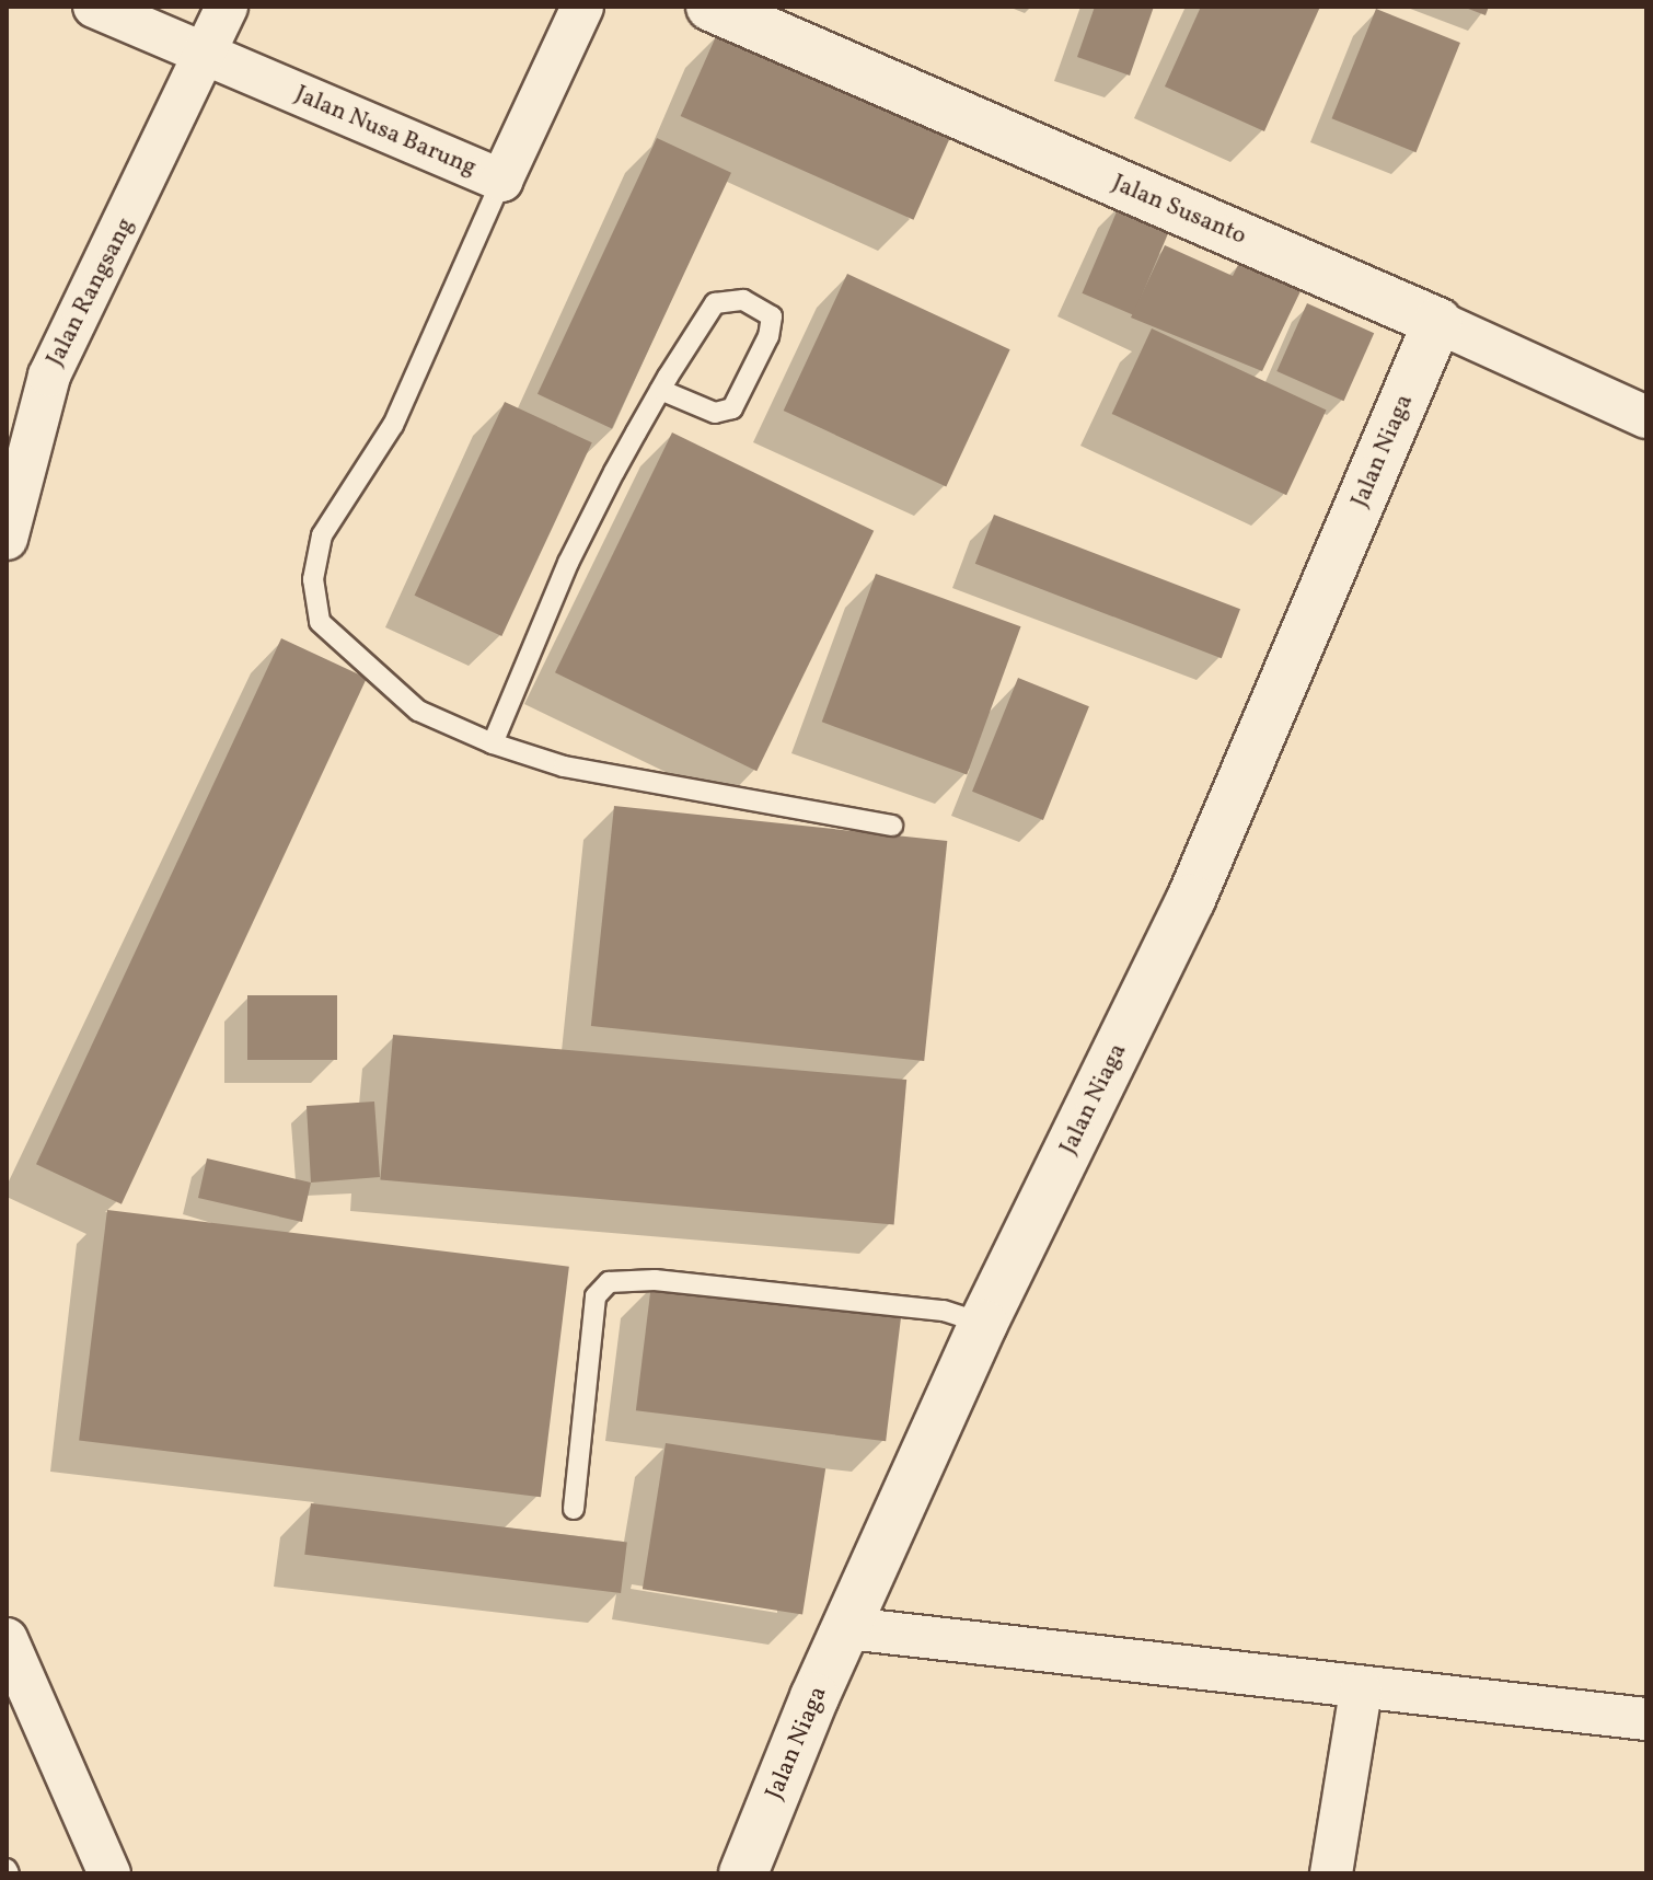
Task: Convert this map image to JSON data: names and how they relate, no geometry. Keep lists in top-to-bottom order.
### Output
{
  "streets": {
    "street": [
      "Jalan Nusa Barung",
      "Jalan Susanto",
      "Jalan Rangsang",
      "Jalan Niaga"
    ]
  },
  "crossings": [
    ["Jalan Nusa Barung", "Jalan Rangsang"],
    ["Jalan Susanto", "Jalan Niaga"]
  ]
}
